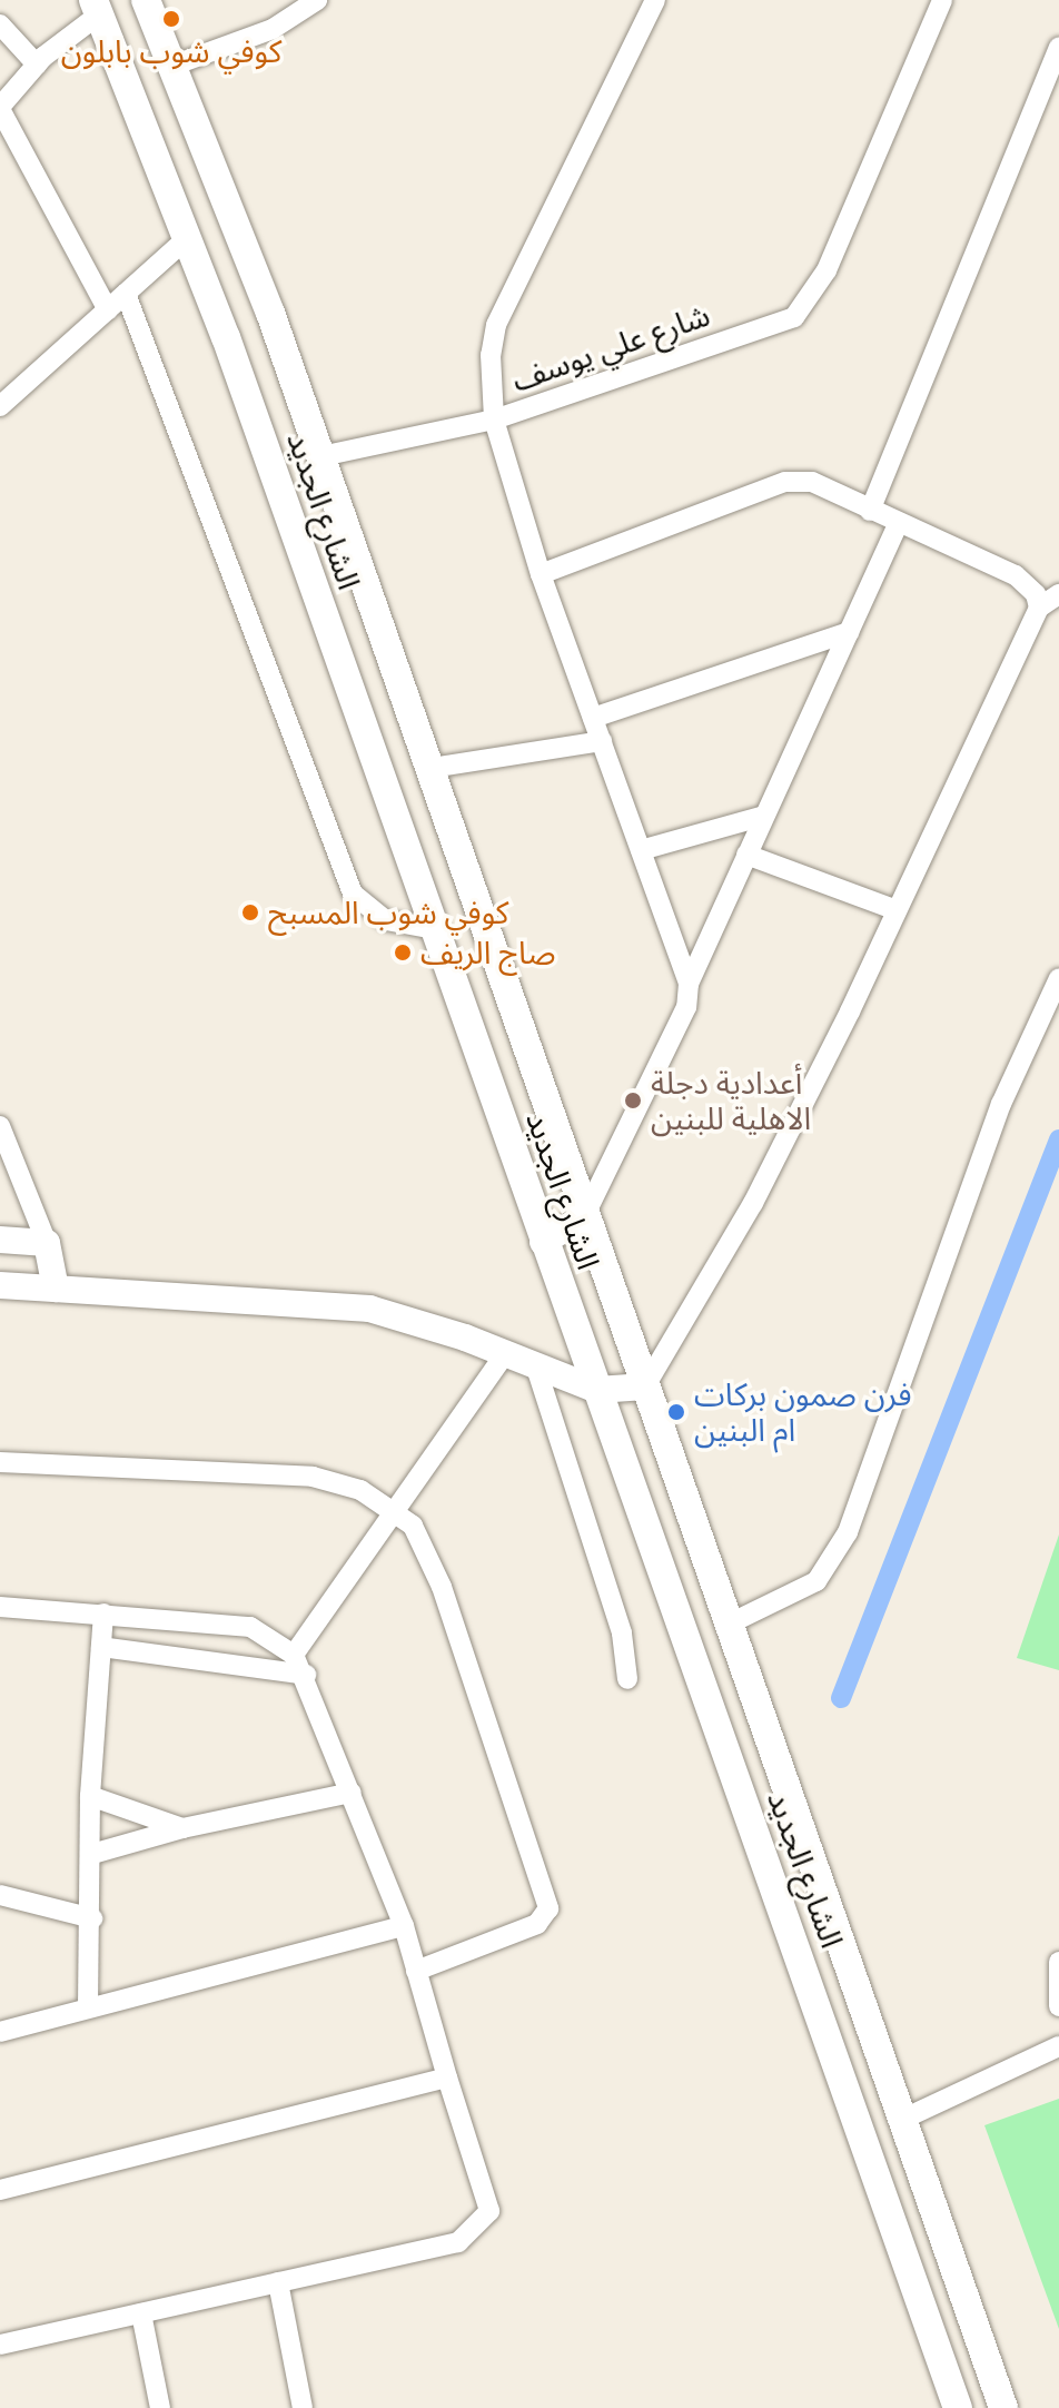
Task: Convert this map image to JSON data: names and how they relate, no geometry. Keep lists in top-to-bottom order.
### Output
{
  "streets": {
    "main road": ["الشارع الجديد"],
    "street": ["شارع علي يوسف"]
  },
  "places": [
    "كوفي شوب بابلون",
    "كوفي شوب المسبح",
    "صاج الريف",
    "أعدادية دجلة الاهلية للبنين",
    "فرن صمون بركات ام البنين"
  ]
}
